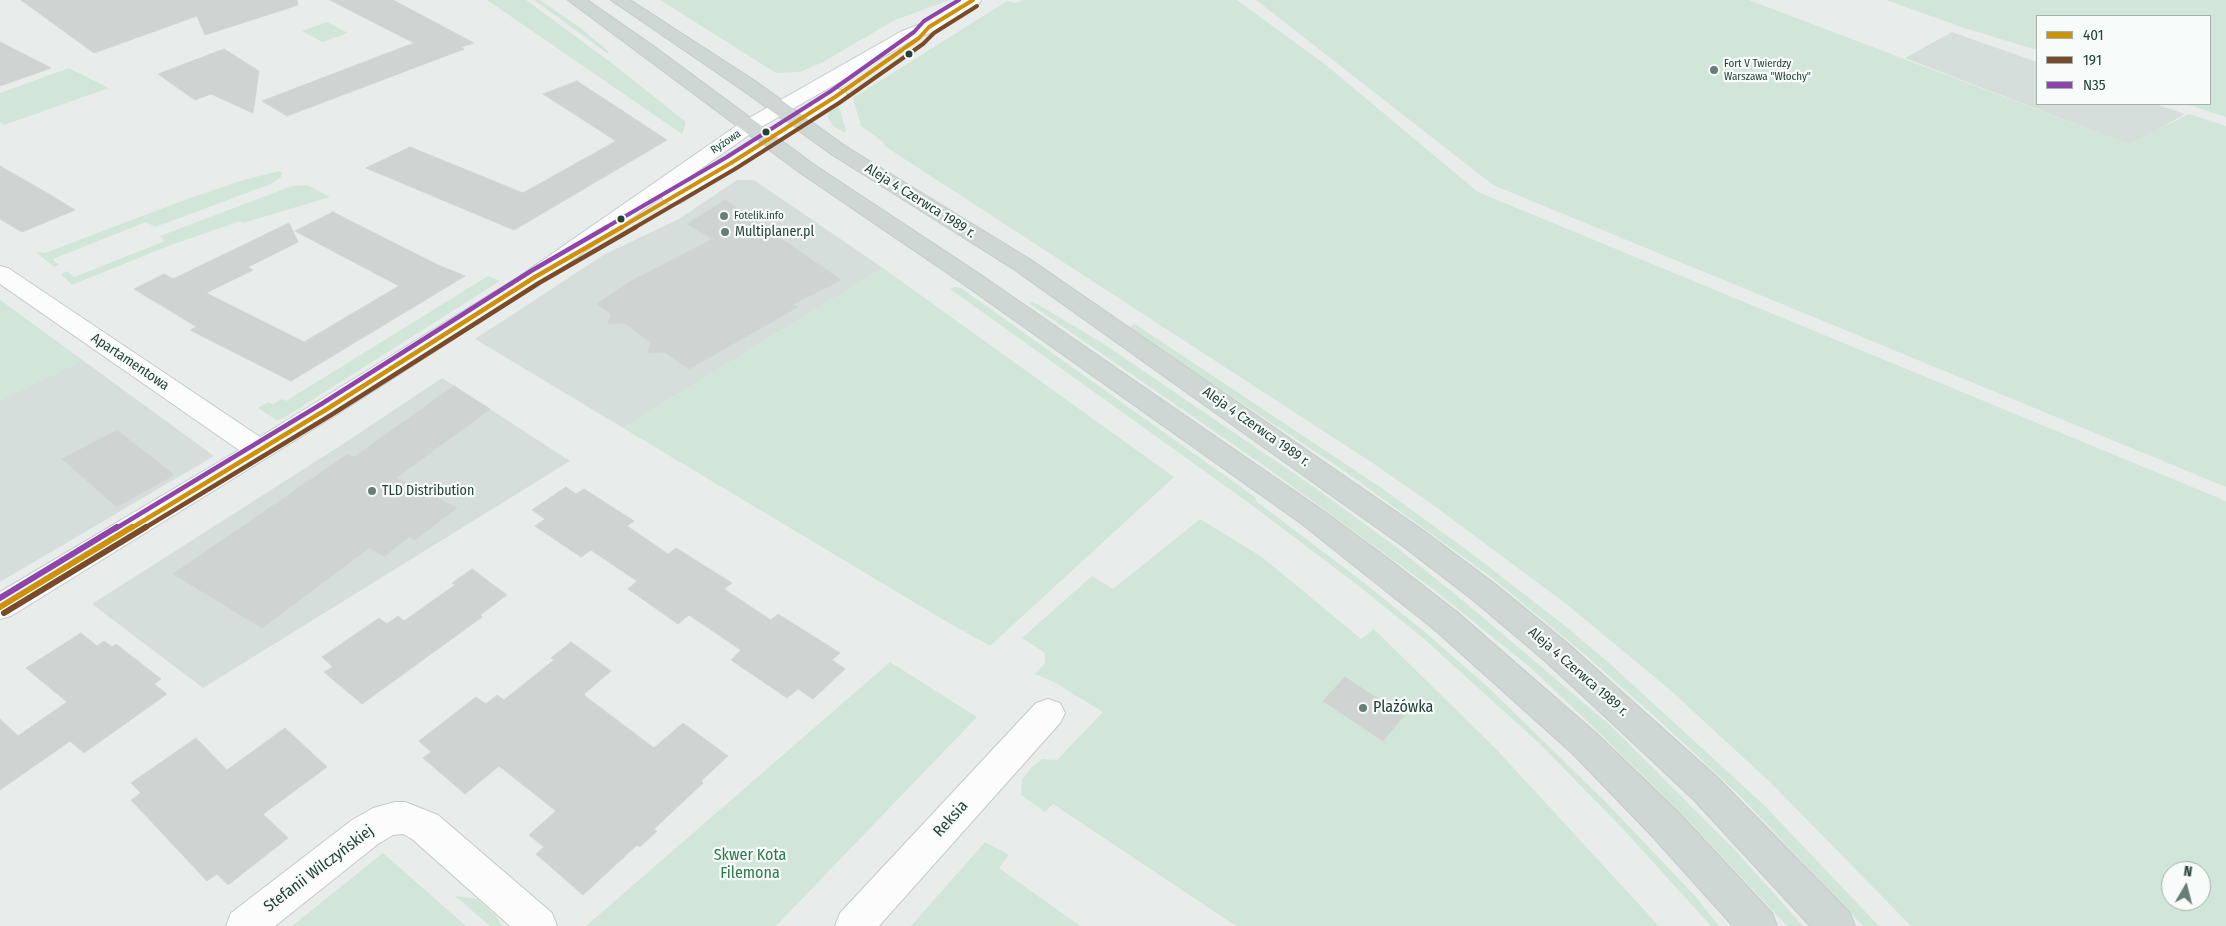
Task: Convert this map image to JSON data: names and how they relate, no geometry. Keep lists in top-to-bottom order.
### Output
{
  "streets": {
    "main road": ["Aleja 4 Czerwca 1989 r."],
    "street": [
      "Ryżowa",
      "Apartamentowa",
      "Reksia",
      "Stefanii Wilczyńskiej"
    ]
  },
  "crossings": [
    ["Ryżowa", "Aleja 4 Czerwca 1989 r."],
    ["Ryżowa", "Apartamentowa"]
  ],
  "parks": ["Skwer Kota Filemona"],
  "places": [
    "Fort V Twierdzy Warszawa \"Włochy\"",
    "Fotelik.info",
    "Multiplaner.pl",
    "TLD Distribution",
    "Plażówka"
  ],
  "lines": ["transit line 401", "transit line N35", "transit line 191"],
  "legend": ["401", "191", "N35"],
  "north": "top"
}
